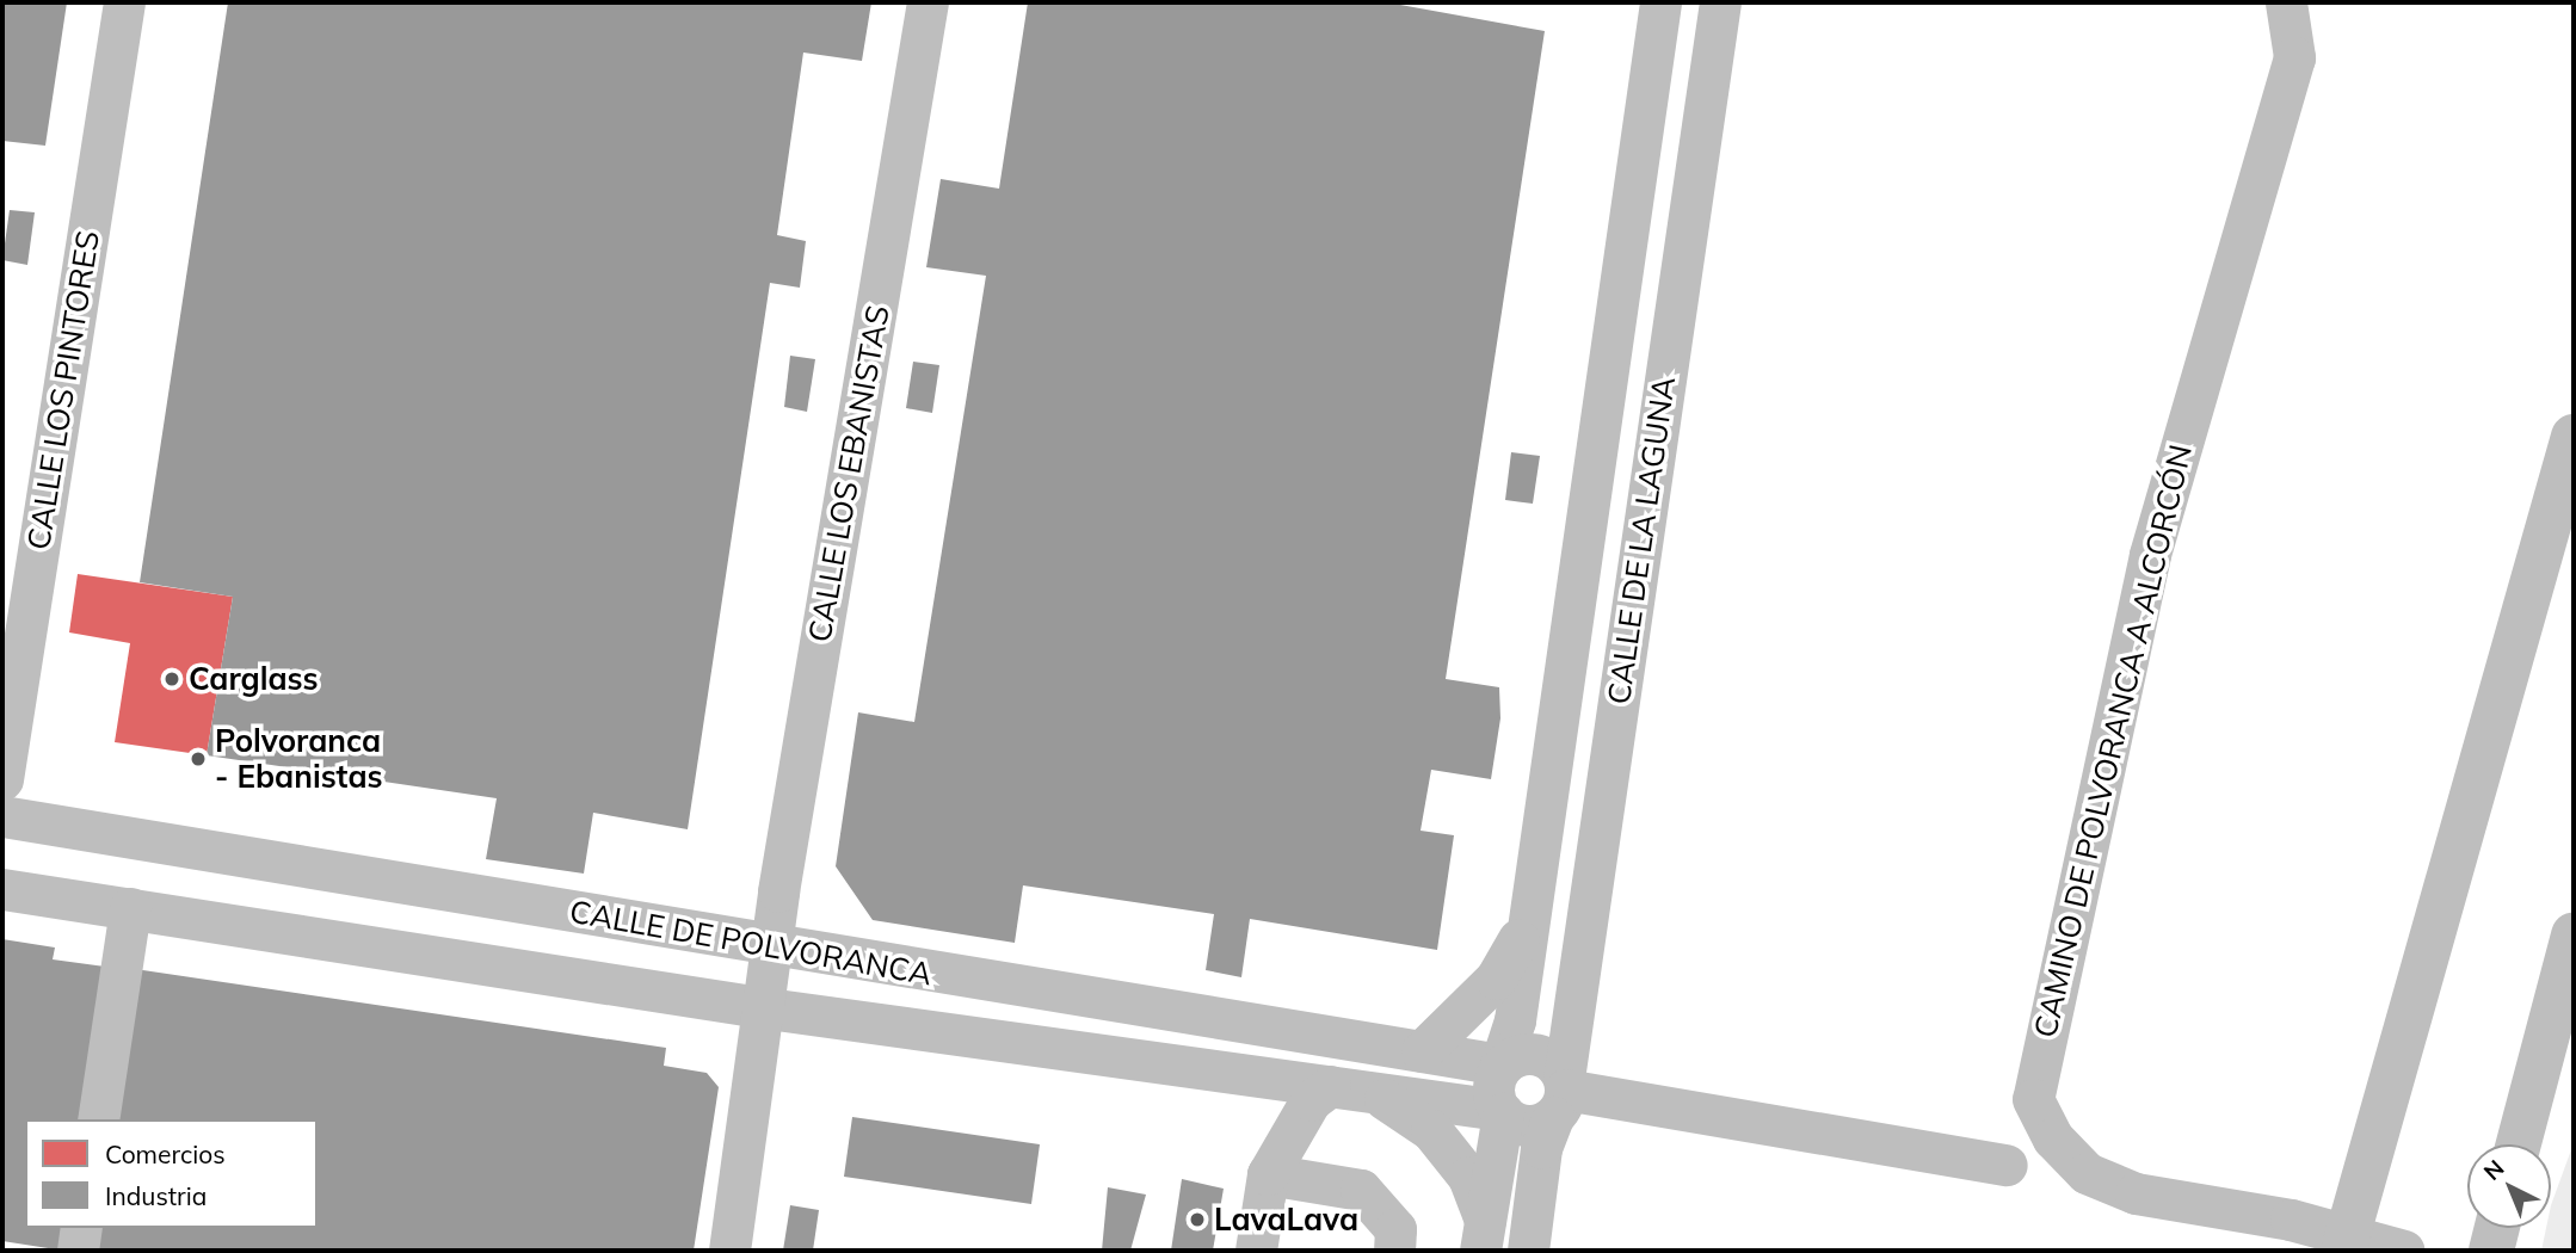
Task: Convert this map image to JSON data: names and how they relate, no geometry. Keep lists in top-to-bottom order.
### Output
{
  "streets": {
    "street": [
      "CALLE LOS PINTORES",
      "CALLE LOS EBANISTAS",
      "CALLE DE LA LAGUNA",
      "CAMINO DE POLVORANCA A ALCORCÓN",
      "CALLE DE POLVORANCA"
    ]
  },
  "crossings": [
    ["CALLE LOS EBANISTAS", "CALLE DE POLVORANCA"],
    ["CALLE DE LA LAGUNA", "CALLE DE POLVORANCA"]
  ],
  "places": ["Carglass", "Polvoranca - Ebanistas", "LavaLava"],
  "legend": ["Comercios", "Industria"],
  "north": "top left"
}
